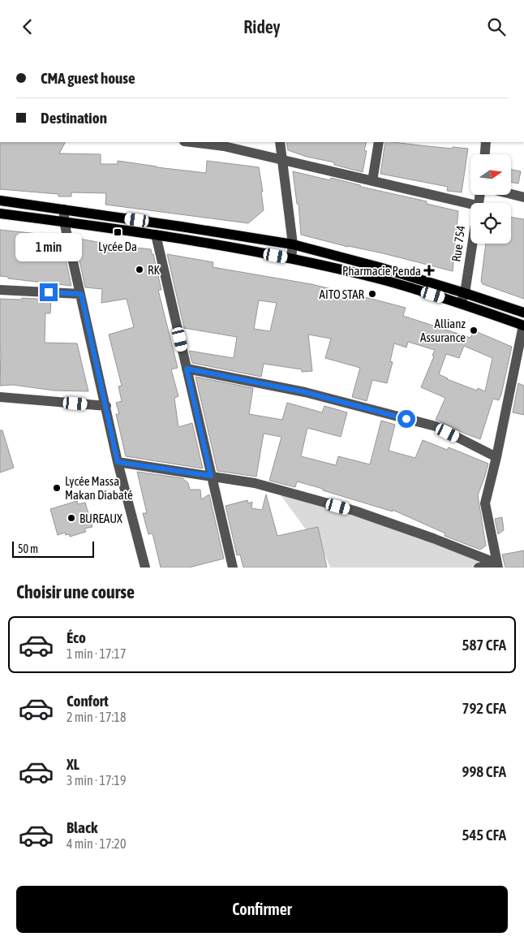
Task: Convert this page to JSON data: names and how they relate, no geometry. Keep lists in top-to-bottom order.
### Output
{
  "streets": {
    "street": ["Rue 754"]
  },
  "places": {
    "transit": ["Lycée Da"],
    "other": [
      "RK",
      "AITO STAR",
      "Allianz Assurance",
      "Lycée Massa Makan Diabaté",
      "BUREAUX"
    ],
    "health": ["Pharmacie Penda"]
  },
  "scale_bar": "50 m",
  "north": "right",
  "page": {
    "header": "Ridey",
    "banner": ["CMA guest house", "Destination"],
    "bubble": "1 min",
    "scale": "50 m",
    "heading": "Choisir une course",
    "list": [
      {
        "name": "Éco",
        "note": "1 min · 17:17",
        "value": "587 CFA"
      },
      {
        "name": "Confort",
        "note": "2 min · 17:18",
        "value": "792 CFA"
      },
      {
        "name": "XL",
        "note": "3 min · 17:19",
        "value": "998 CFA"
      },
      {
        "name": "Black",
        "note": "4 min · 17:20",
        "value": "545 CFA"
      }
    ],
    "buttons": "Confirmer"
  }
}
